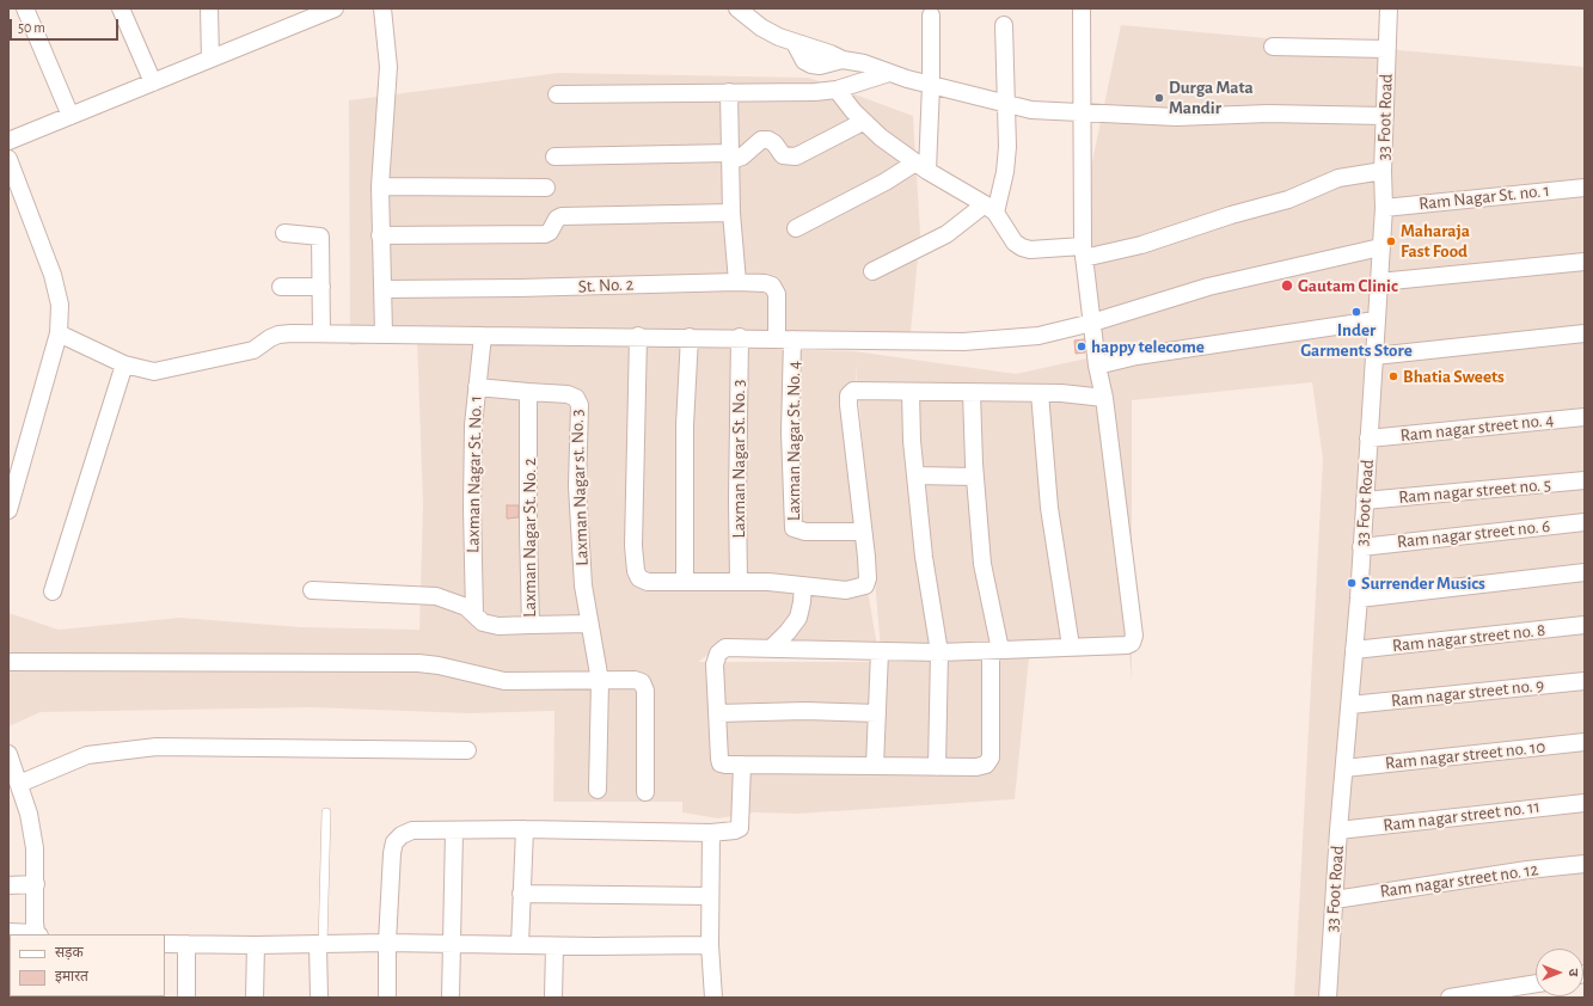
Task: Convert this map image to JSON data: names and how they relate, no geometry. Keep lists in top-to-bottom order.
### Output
{
  "streets": {
    "street": [
      "33 Foot Road",
      "Ram Nagar St. no. 1",
      "St. No. 2",
      "Ram nagar street no. 4",
      "Laxman Nagar St. No. 4",
      "Laxman Nagar St. No. 3",
      "Laxman Nagar St. No. 1",
      "Laxman Nagar st. No. 3",
      "Ram nagar street no. 5",
      "Ram nagar street no. 6",
      "Laxman Nagar St. No. 2",
      "Ram nagar street no. 8",
      "Ram nagar street no. 9",
      "Ram nagar street no. 10",
      "Ram nagar street no. 11",
      "Ram nagar street no. 12"
    ]
  },
  "crossings": [
    ["33 Foot Road", "Ram Nagar St. no. 1"],
    ["33 Foot Road", "Ram nagar street no. 4"],
    ["33 Foot Road", "Ram nagar street no. 5"],
    ["33 Foot Road", "Ram nagar street no. 6"],
    ["33 Foot Road", "Ram nagar street no. 8"],
    ["33 Foot Road", "Ram nagar street no. 9"],
    ["33 Foot Road", "Ram nagar street no. 10"],
    ["33 Foot Road", "Ram nagar street no. 11"],
    ["33 Foot Road", "Ram nagar street no. 12"],
    ["St. No. 2", "Laxman Nagar St. No. 4"],
    ["Laxman Nagar St. No. 1", "Laxman Nagar St. No. 2"],
    ["Laxman Nagar st. No. 3", "Laxman Nagar St. No. 2"]
  ],
  "places": [
    "Durga Mata Mandir",
    "Maharaja Fast Food",
    "Gautam Clinic",
    "Inder Garments Store",
    "happy telecome",
    "Bhatia Sweets",
    "Surrender Musics"
  ],
  "legend": ["सड़क", "इमारत"],
  "scale_bar": "50 m",
  "north": "right"
}
